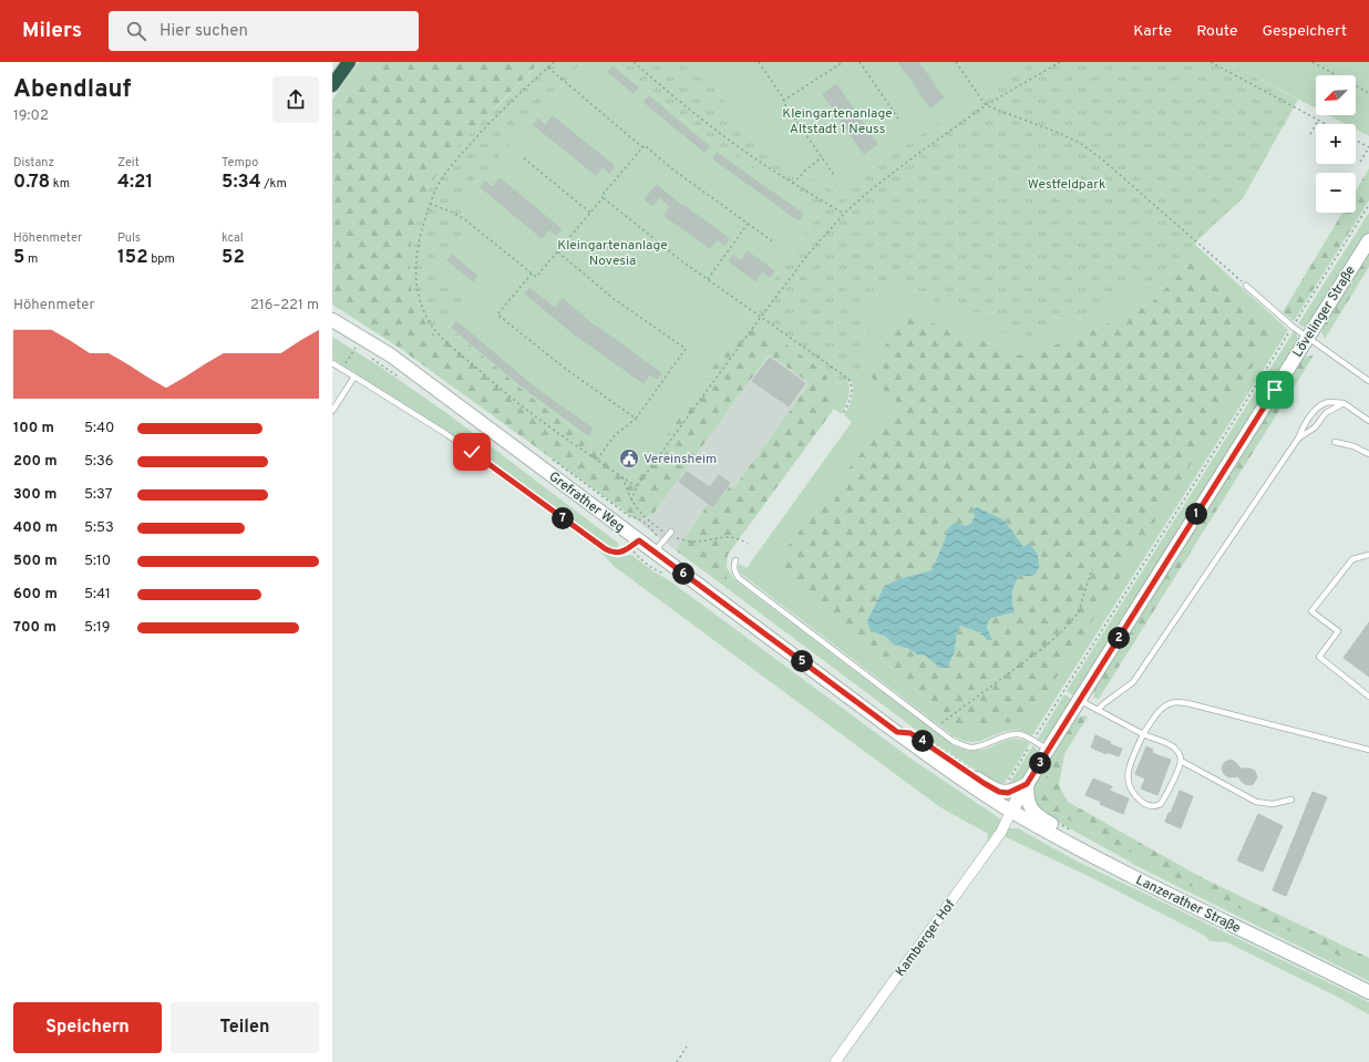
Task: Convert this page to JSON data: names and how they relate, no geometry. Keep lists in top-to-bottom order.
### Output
{
  "streets": {
    "main road": ["Lövelinger Straße", "Grefrather Weg", "Lanzerather Straße"],
    "street": ["Kamberger Hof"]
  },
  "crossings": [
    ["Lövelinger Straße", "Grefrather Weg"],
    ["Lövelinger Straße", "Lanzerather Straße"],
    ["Lövelinger Straße", "Kamberger Hof"],
    ["Grefrather Weg", "Lanzerather Straße"],
    ["Grefrather Weg", "Kamberger Hof"],
    ["Lanzerather Straße", "Kamberger Hof"]
  ],
  "parks": ["Kleingartenanlage Altstadt 1 Neuss", "Westfeldpark", "Kleingartenanlage Novesia"],
  "places": {
    "public building": ["Vereinsheim"]
  },
  "north": "bottom left",
  "page": {
    "header": "Milers",
    "search": "Hier suchen",
    "nav": ["Karte", "Route", "Gespeichert"],
    "heading": ["Abendlauf", "19:02"],
    "map_buttons": ["+", "−"],
    "stats": [
      ["Distanz", "0.78 km"],
      ["Zeit", "4:21"],
      ["Tempo", "5:34 /km"],
      ["Höhenmeter", "5 m"],
      ["Puls", "152 bpm"],
      ["kcal", "52"]
    ],
    "chart": ["Höhenmeter", "216–221 m"],
    "list": [
      {
        "name": "100 m",
        "note": "5:40"
      },
      {
        "name": "200 m",
        "note": "5:36"
      },
      {
        "name": "300 m",
        "note": "5:37"
      },
      {
        "name": "400 m",
        "note": "5:53"
      },
      {
        "name": "500 m",
        "note": "5:10"
      },
      {
        "name": "600 m",
        "note": "5:41"
      },
      {
        "name": "700 m",
        "note": "5:19"
      }
    ],
    "pins": [
      "1",
      "7",
      "6",
      "2",
      "5",
      "4",
      "3"
    ],
    "buttons": ["Speichern", "Teilen"]
  }
}
